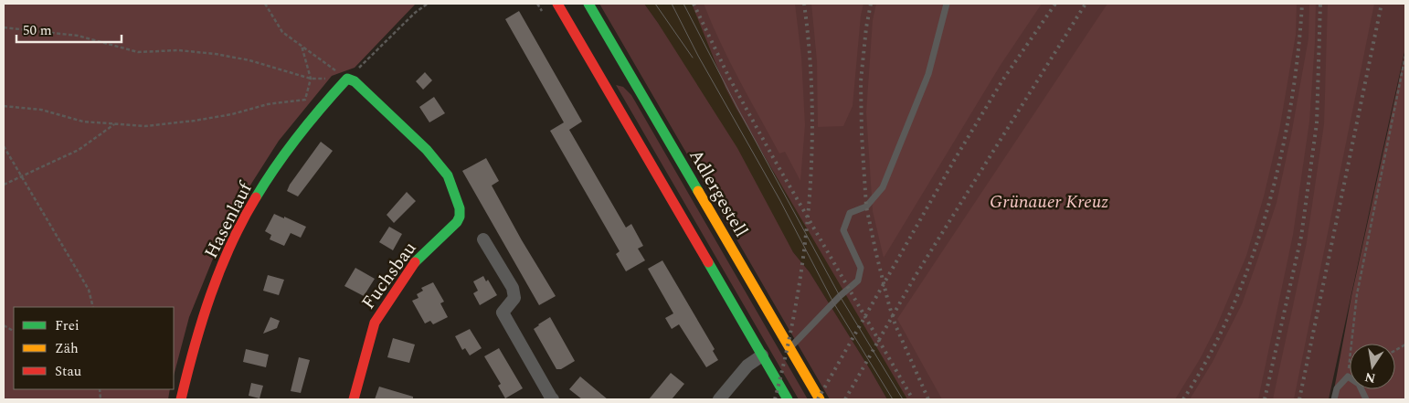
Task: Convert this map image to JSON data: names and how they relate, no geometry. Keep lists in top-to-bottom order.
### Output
{
  "streets": {
    "main road": ["Adlergestell", "Hasenlauf", "Fuchsbau"]
  },
  "crossings": [
    ["Hasenlauf", "Fuchsbau"]
  ],
  "parks": ["Grünauer Kreuz"],
  "legend": ["Frei", "Zäh", "Stau"],
  "scale_bar": "50 m",
  "north": "bottom"
}
